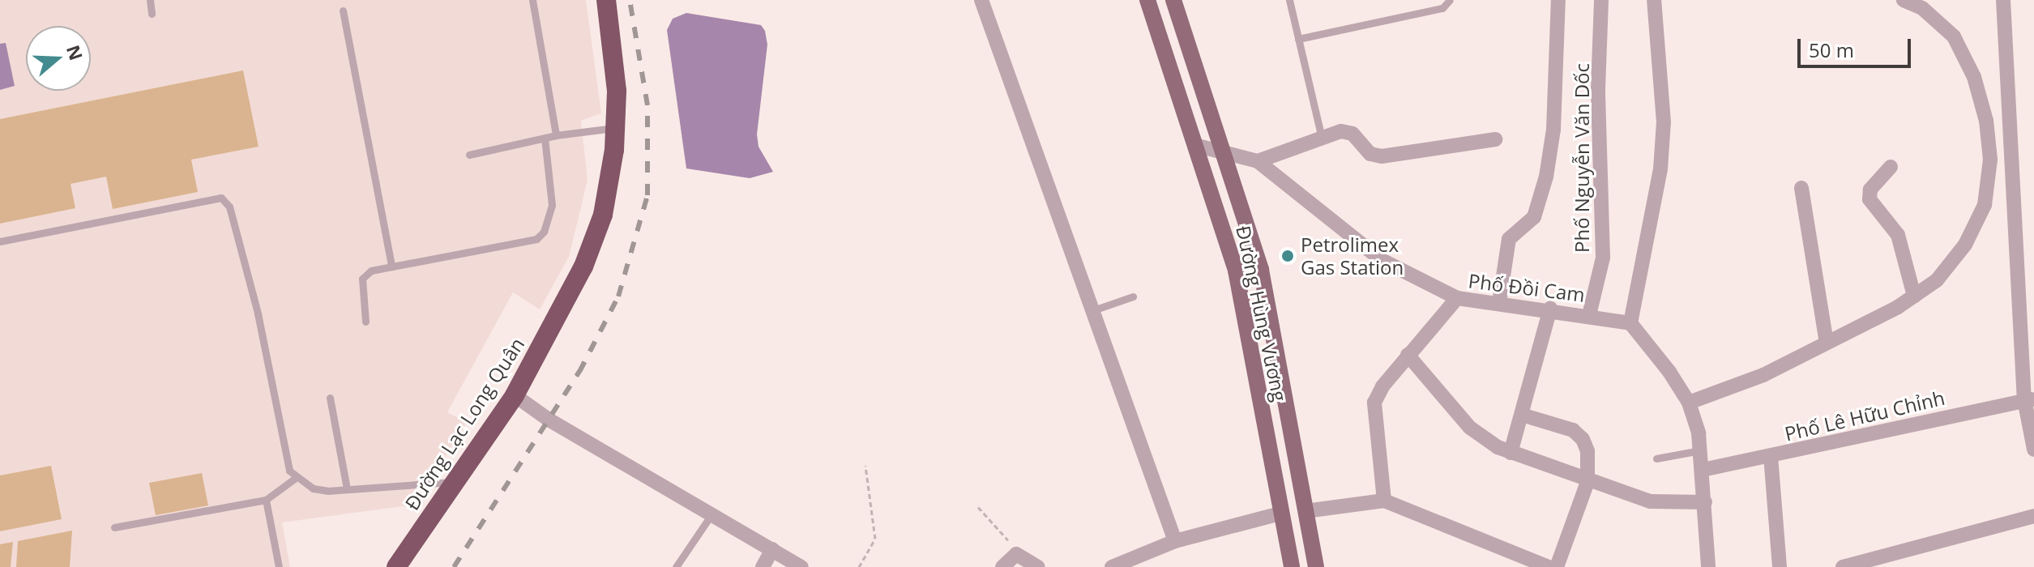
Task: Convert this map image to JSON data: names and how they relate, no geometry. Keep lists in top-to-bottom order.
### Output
{
  "streets": {
    "highway": ["Đường Lạc Long Quân"],
    "main road": ["Đường Hùng Vương"],
    "street": ["Phố Nguyễn Văn Dốc", "Phố Đồi Cam", "Phố Lê Hữu Chỉnh"]
  },
  "crossings": [
    ["Phố Nguyễn Văn Dốc", "Phố Đồi Cam"],
    ["Phố Đồi Cam", "Đường Hùng Vương"]
  ],
  "places": ["Petrolimex Gas Station"],
  "scale_bar": "50 m",
  "north": "right"
}
